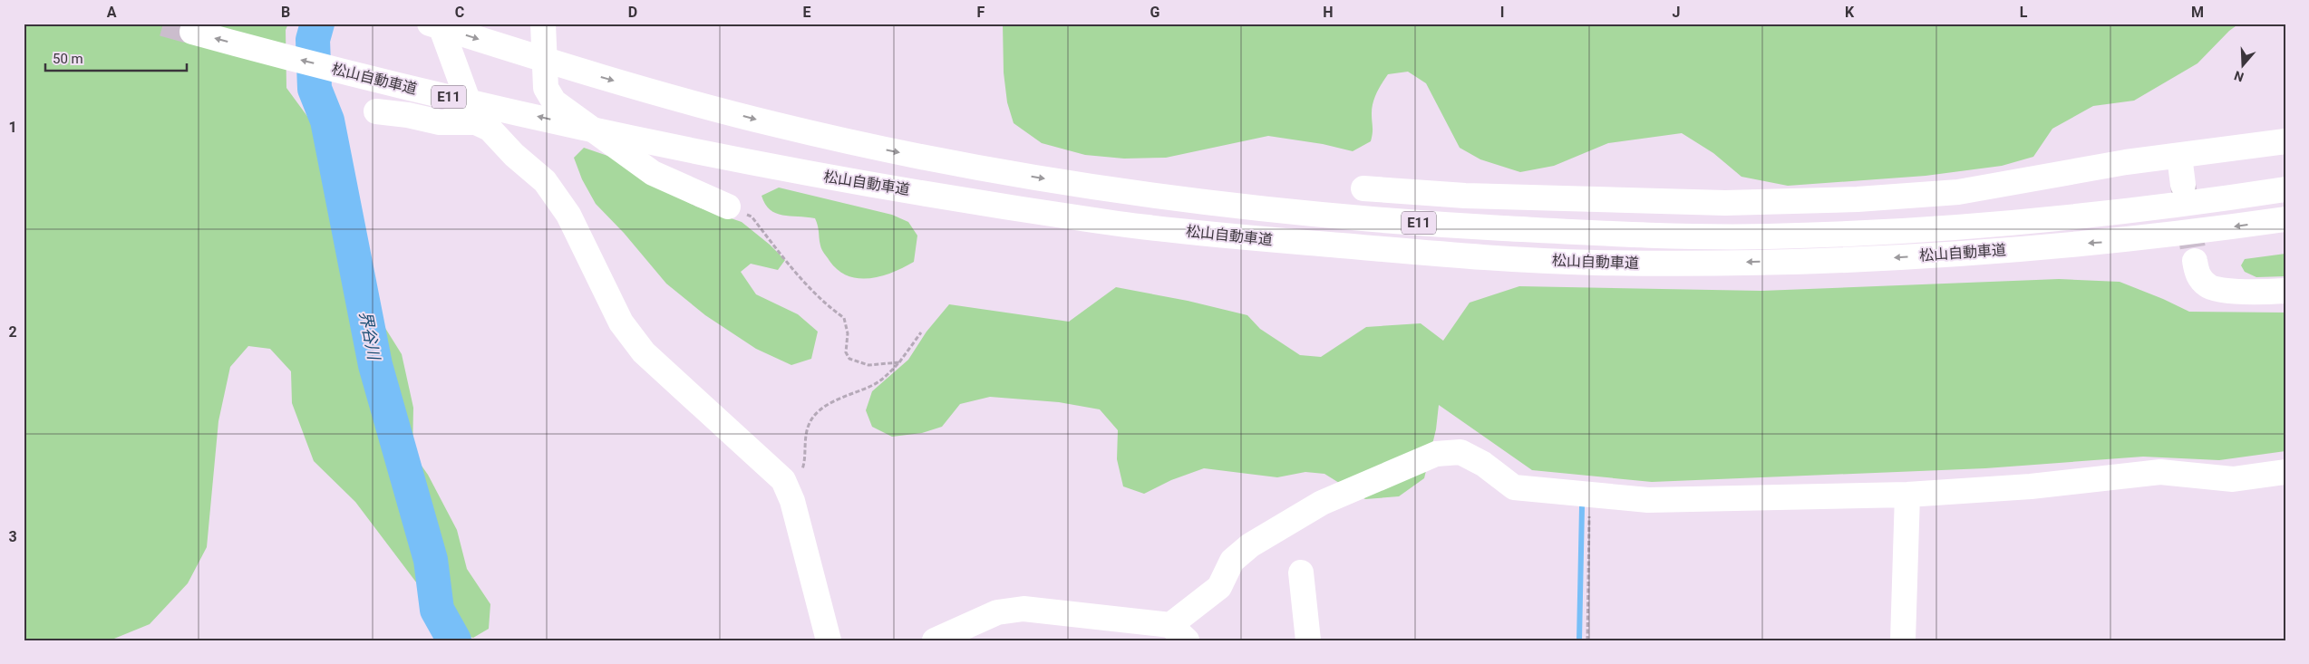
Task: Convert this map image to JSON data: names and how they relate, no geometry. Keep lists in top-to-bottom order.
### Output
{
  "streets": {
    "main road": ["松山自動車道", "E11"]
  },
  "water": ["界谷川"],
  "scale_bar": "50 m",
  "north": "bottom",
  "grid": {
    "columns": [
      "A",
      "B",
      "C",
      "D",
      "E",
      "F",
      "G",
      "H",
      "I",
      "J",
      "K",
      "L",
      "M"
    ],
    "rows": ["1", "2", "3"]
  }
}
